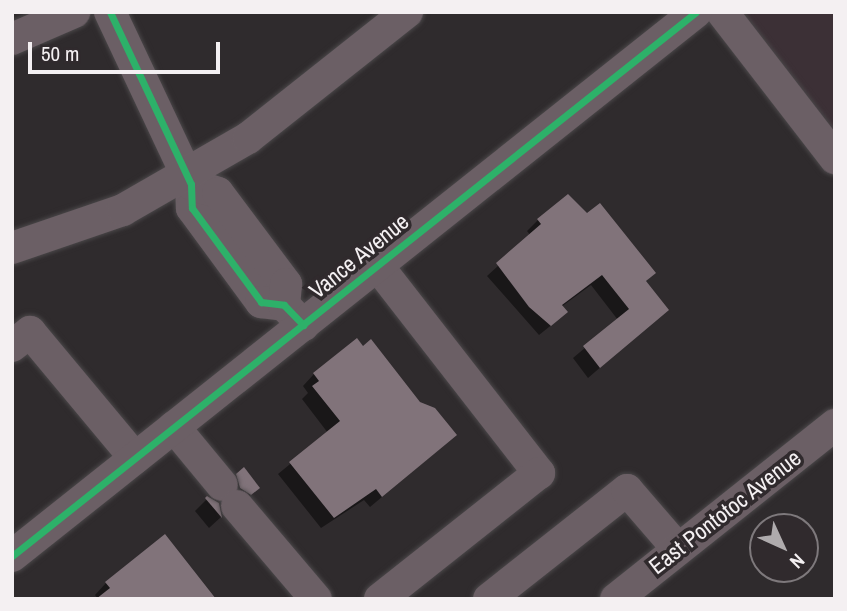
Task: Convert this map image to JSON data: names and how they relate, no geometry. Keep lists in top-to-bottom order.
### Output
{
  "streets": {
    "street": ["Vance Avenue", "East Pontotoc Avenue"]
  },
  "scale_bar": "50 m",
  "north": "bottom right"
}
